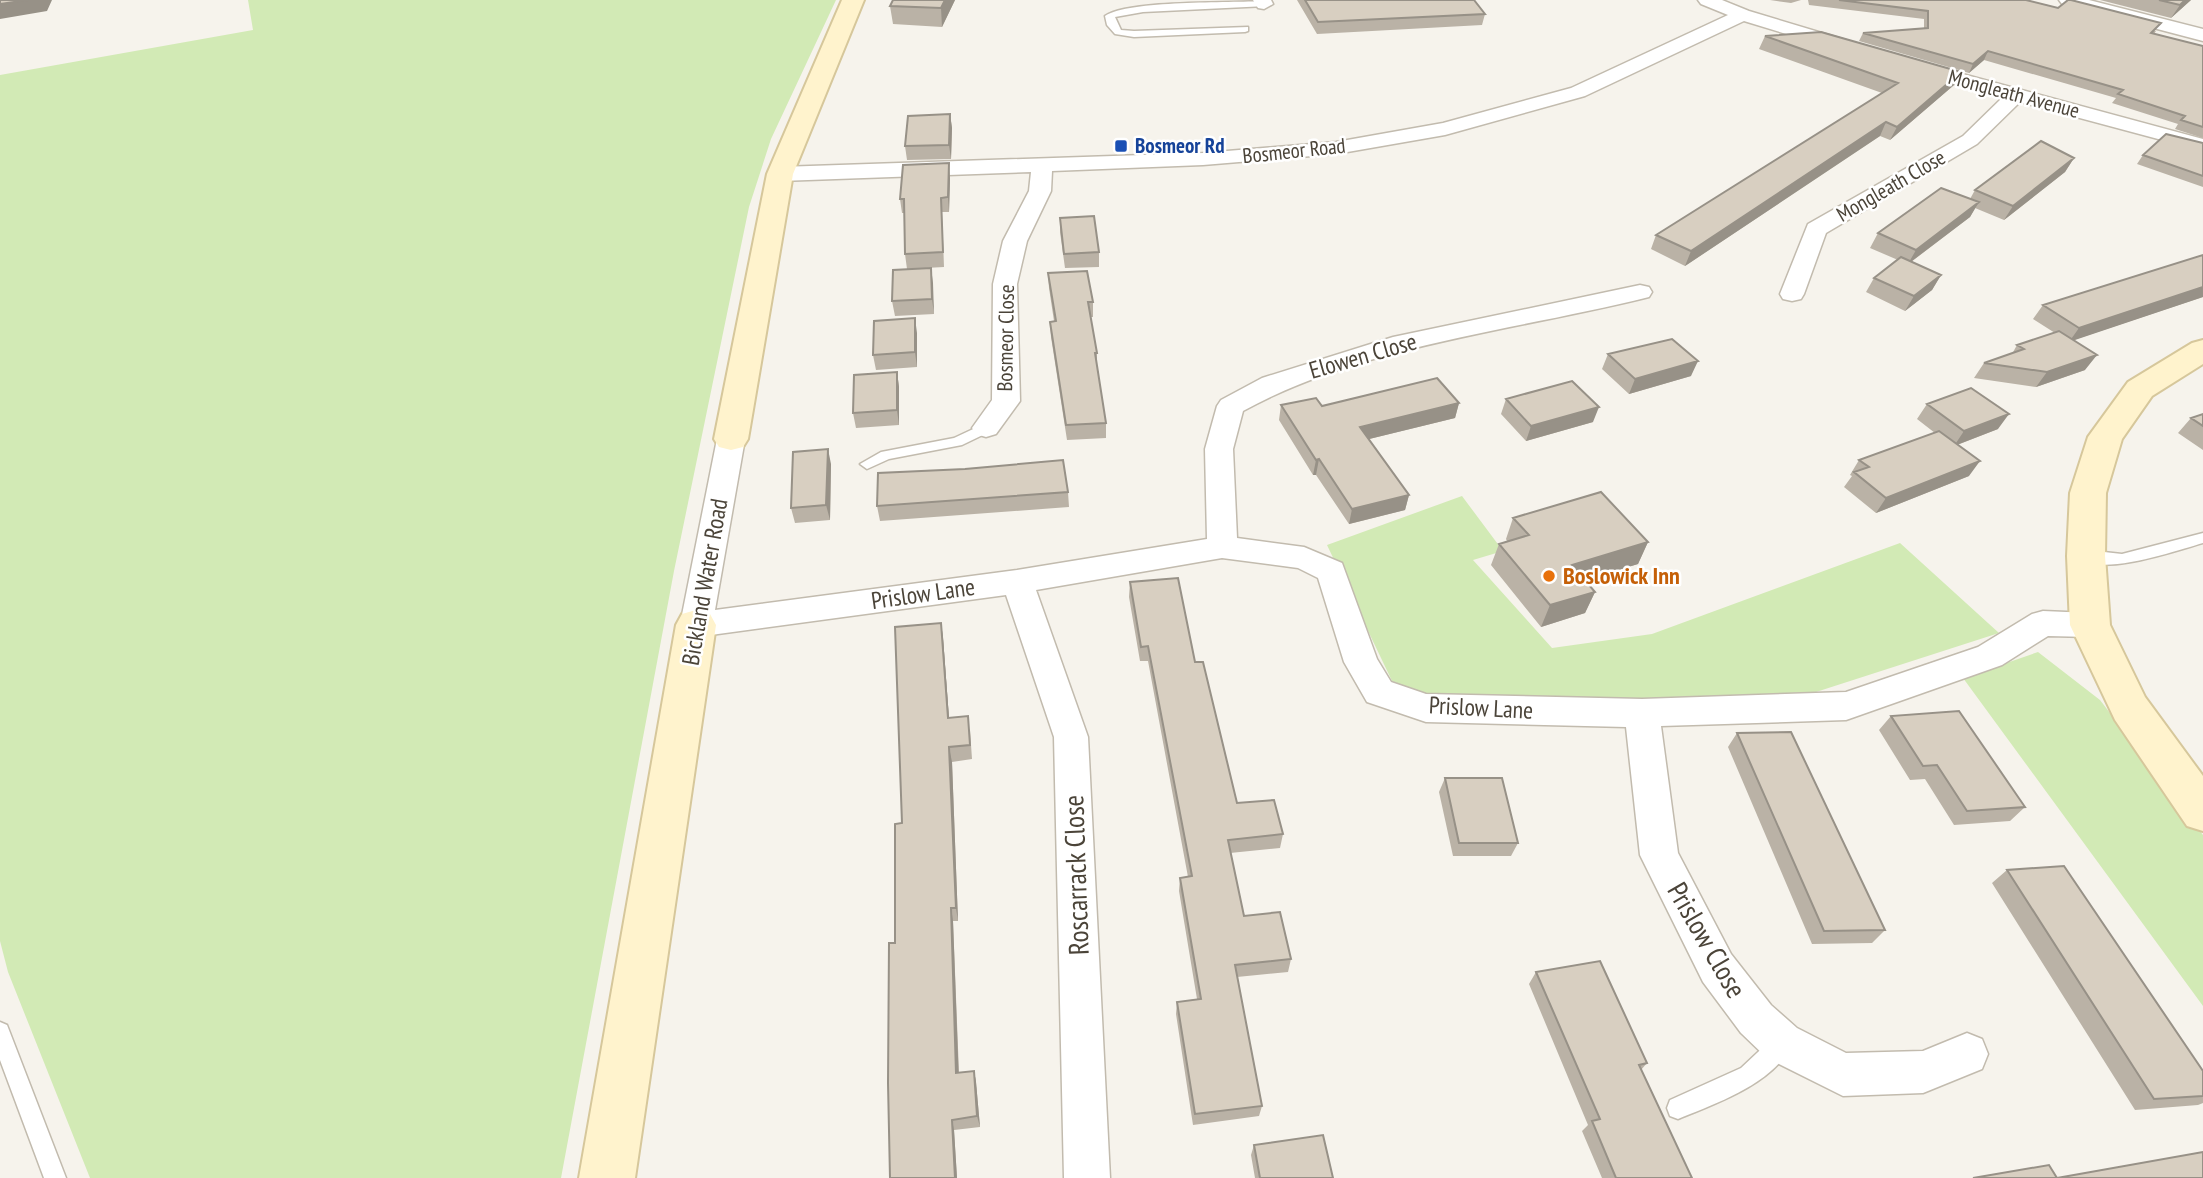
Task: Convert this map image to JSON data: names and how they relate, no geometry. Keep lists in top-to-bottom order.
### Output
{
  "streets": {
    "street": [
      "Mongleath Avenue",
      "Bosmeor Road",
      "Mongleath Close",
      "Bosmeor Close",
      "Elowen Close",
      "Bickland Water Road",
      "Prislow Lane",
      "Roscarrack Close",
      "Prislow Close"
    ]
  },
  "crossings": [
    ["Mongleath Avenue", "Mongleath Close"],
    ["Bosmeor Road", "Bosmeor Close"],
    ["Bosmeor Road", "Bickland Water Road"],
    ["Elowen Close", "Prislow Lane"],
    ["Bickland Water Road", "Prislow Lane"],
    ["Prislow Lane", "Roscarrack Close"],
    ["Prislow Lane", "Prislow Close"]
  ],
  "places": {
    "transit": ["Bosmeor Rd"],
    "other": ["Boslowick Inn"]
  }
}
